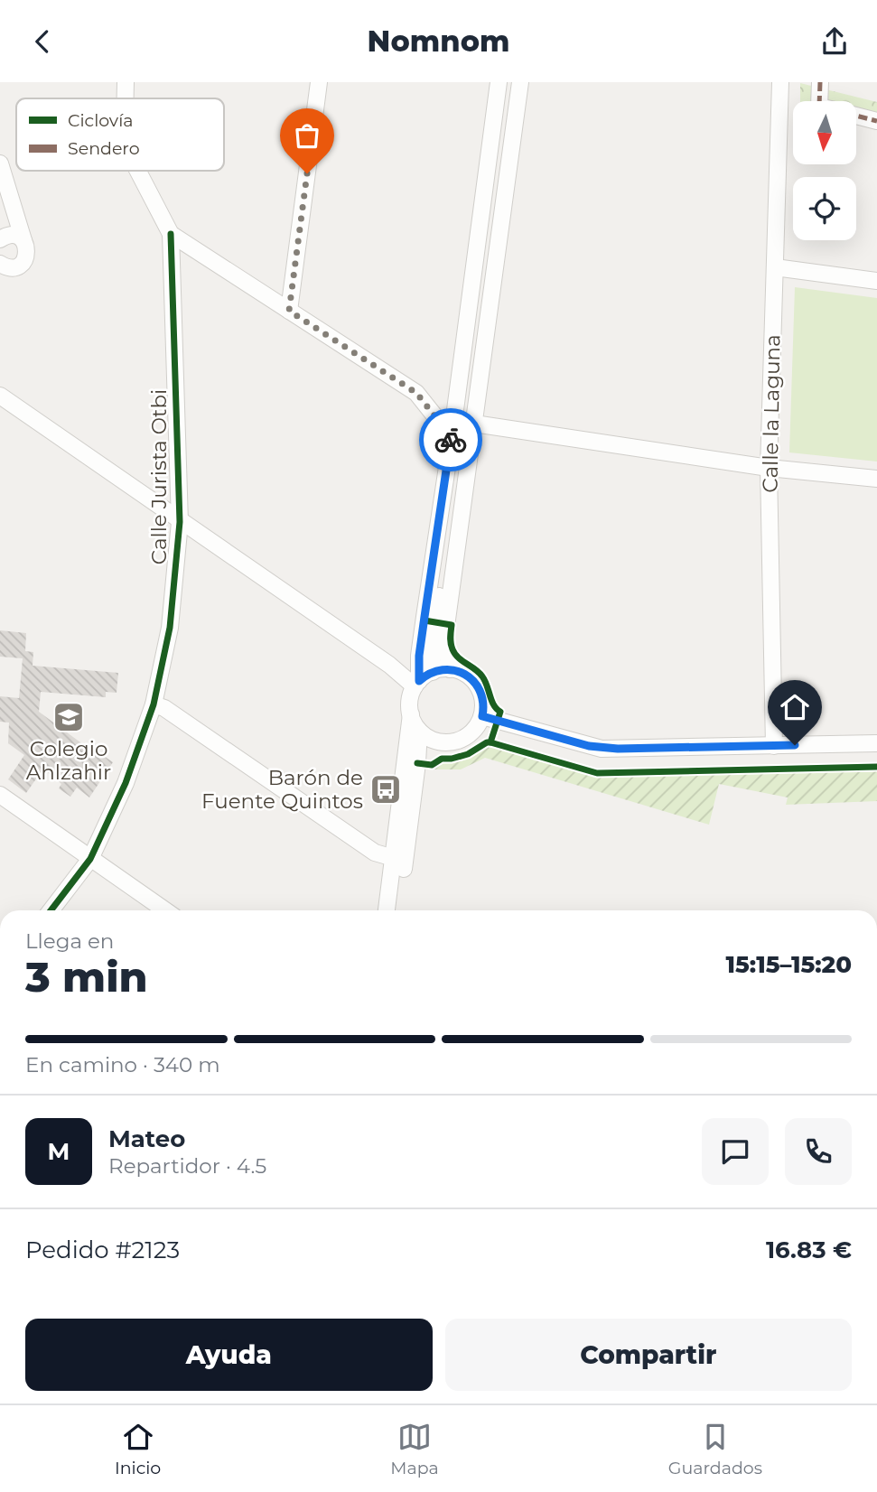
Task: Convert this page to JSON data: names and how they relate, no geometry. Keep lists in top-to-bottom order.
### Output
{
  "streets": {
    "street": ["Calle la Laguna", "Calle Jurista Otbi"]
  },
  "places": {
    "school or university": ["Colegio Ahlzahir"],
    "bus stop": ["Barón de Fuente Quintos"]
  },
  "legend": ["Ciclovía", "Sendero"],
  "north": "bottom",
  "page": {
    "header": "Nomnom",
    "heading": ["3 min", "Llega en", "15:15–15:20"],
    "panel": [
      "Mateo",
      "Repartidor · 4.5",
      "Pedido #2123",
      "16.83 €"
    ],
    "bar": "En camino · 340 m",
    "round": "M",
    "buttons": ["Ayuda", "Compartir"],
    "tabs": ["Inicio", "Mapa", "Guardados"]
  }
}
